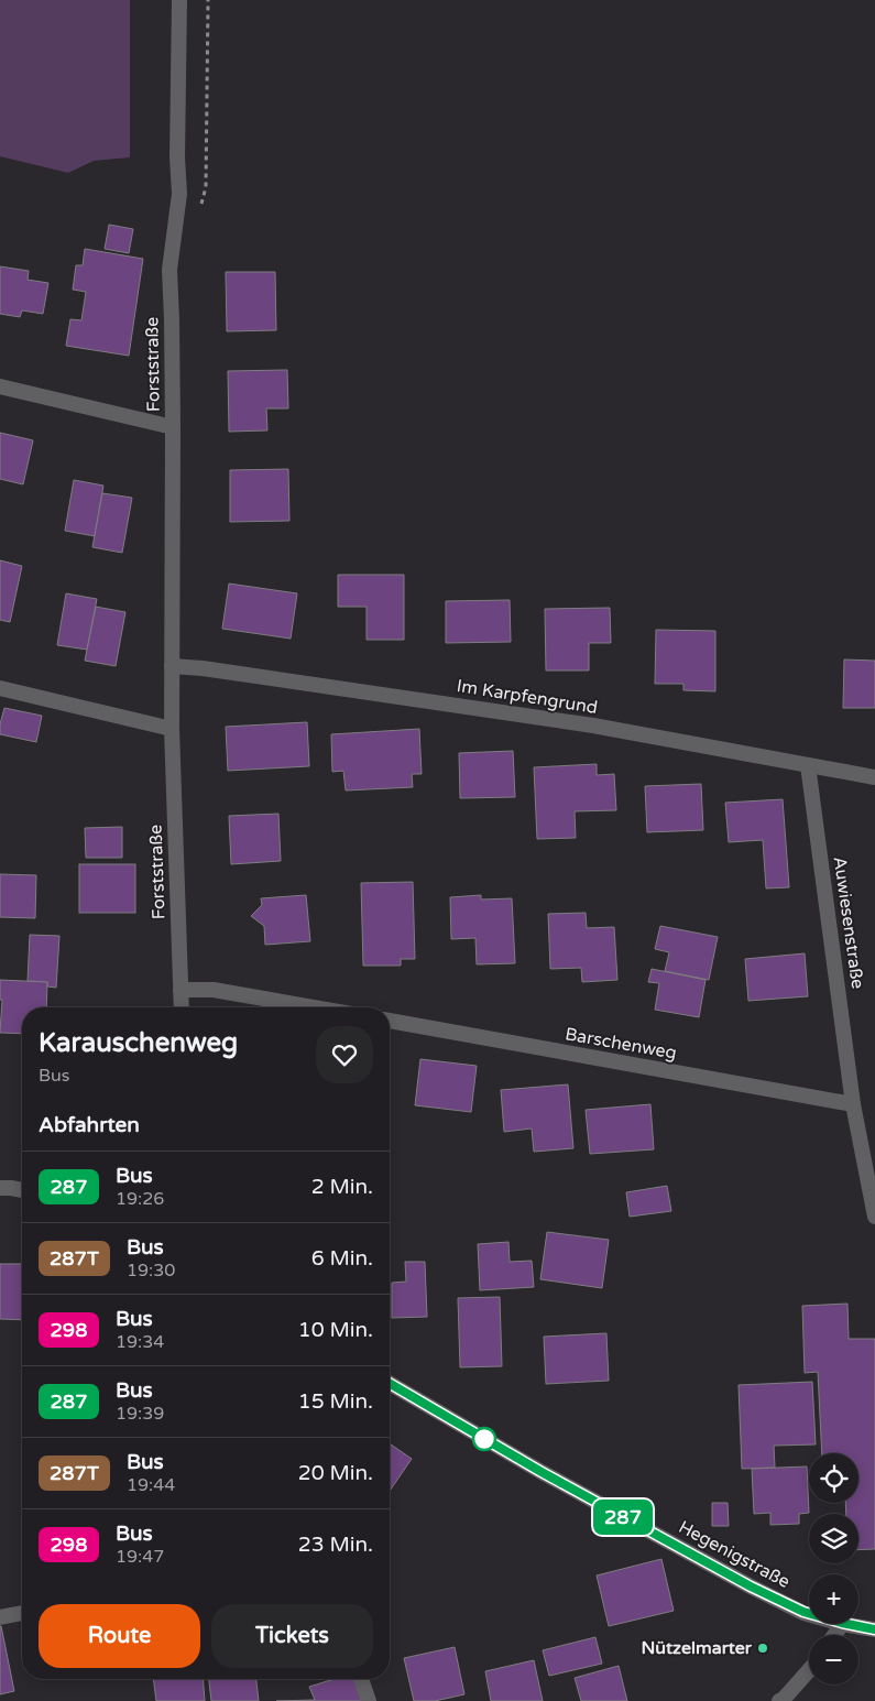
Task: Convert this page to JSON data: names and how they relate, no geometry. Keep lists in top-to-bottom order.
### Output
{
  "streets": {
    "street": [
      "Forststraße",
      "Im Karpfengrund",
      "Auwiesenstraße",
      "Barschenweg",
      "Hegenigstraße"
    ]
  },
  "crossings": [
    ["Forststraße", "Im Karpfengrund"],
    ["Im Karpfengrund", "Auwiesenstraße"],
    ["Auwiesenstraße", "Barschenweg"]
  ],
  "places": ["Nützelmarter"],
  "lines": ["bus line 287"],
  "page": {
    "on_map": "287",
    "heading": [
      ["Karauschenweg", "Bus"],
      "Abfahrten"
    ],
    "list": [
      {
        "mark": "287",
        "name": "Bus",
        "note": "19:26",
        "value": "2 Min."
      },
      {
        "mark": "287T",
        "name": "Bus",
        "note": "19:30",
        "value": "6 Min."
      },
      {
        "mark": "298",
        "name": "Bus",
        "note": "19:34",
        "value": "10 Min."
      },
      {
        "mark": "287",
        "name": "Bus",
        "note": "19:39",
        "value": "15 Min."
      },
      {
        "mark": "287T",
        "name": "Bus",
        "note": "19:44",
        "value": "20 Min."
      },
      {
        "mark": "298",
        "name": "Bus",
        "note": "19:47",
        "value": "23 Min."
      }
    ],
    "map_buttons": ["+", "−"],
    "buttons": ["Route", "Tickets"]
  }
}
